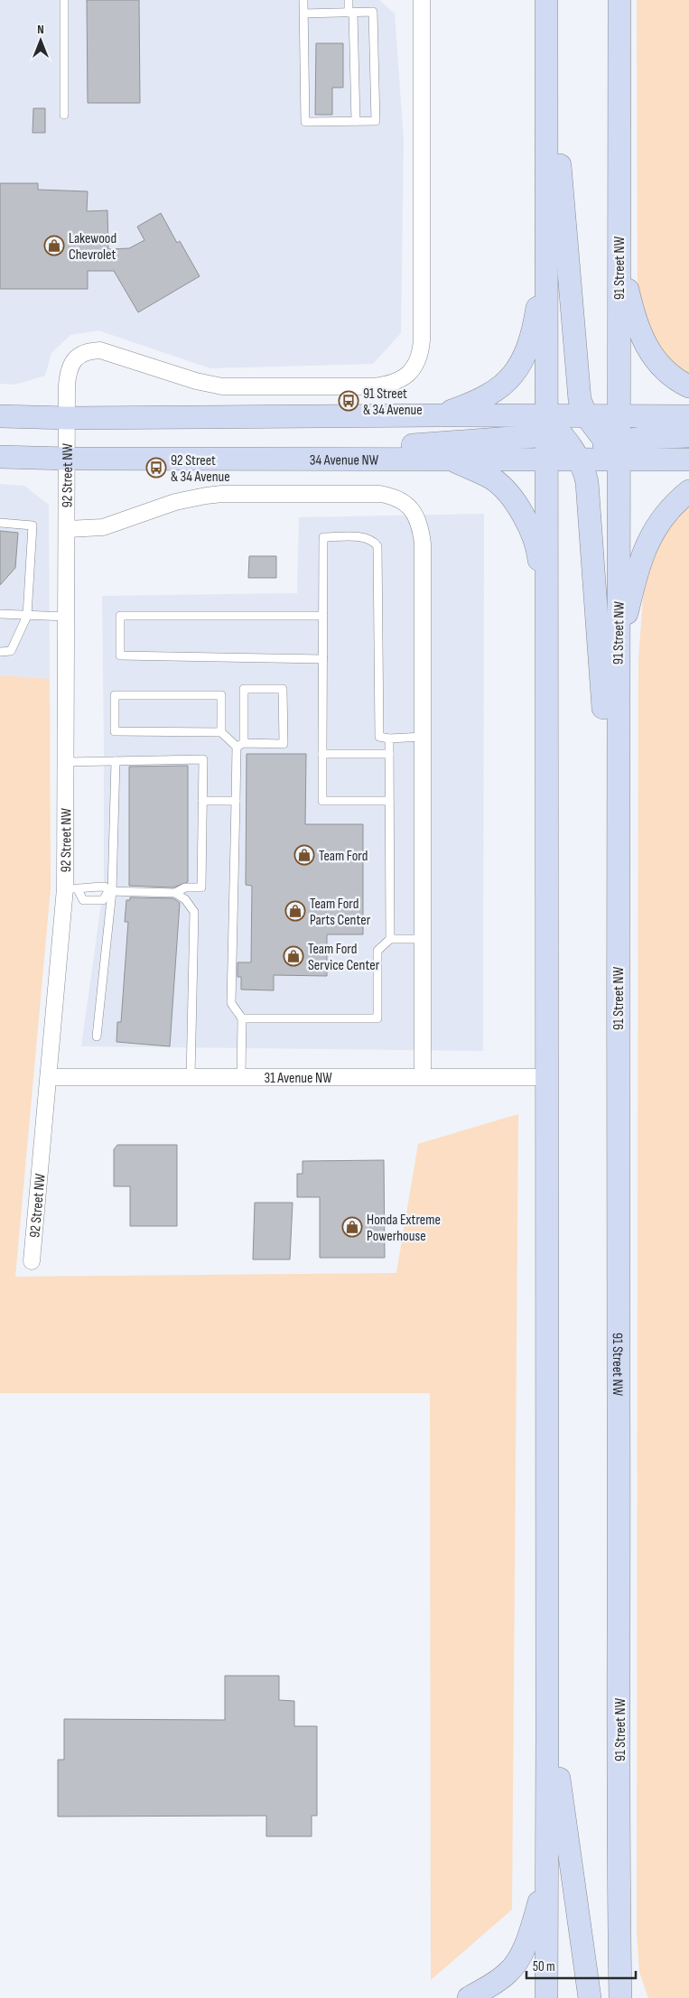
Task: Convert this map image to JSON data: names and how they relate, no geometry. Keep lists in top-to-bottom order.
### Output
{
  "streets": {
    "main road": ["91 Street NW", "34 Avenue NW"],
    "street": ["92 Street NW", "31 Avenue NW"]
  },
  "crossings": [
    ["91 Street NW", "34 Avenue NW"],
    ["34 Avenue NW", "92 Street NW"],
    ["92 Street NW", "31 Avenue NW"]
  ],
  "places": {
    "shop": [
      "Lakewood Chevrolet",
      "Team Ford",
      "Team Ford Parts Center",
      "Team Ford Service Center",
      "Honda Extreme Powerhouse"
    ],
    "bus stop": ["91 Street & 34 Avenue", "92 Street & 34 Avenue"]
  },
  "scale_bar": "50 m",
  "north": "top"
}
